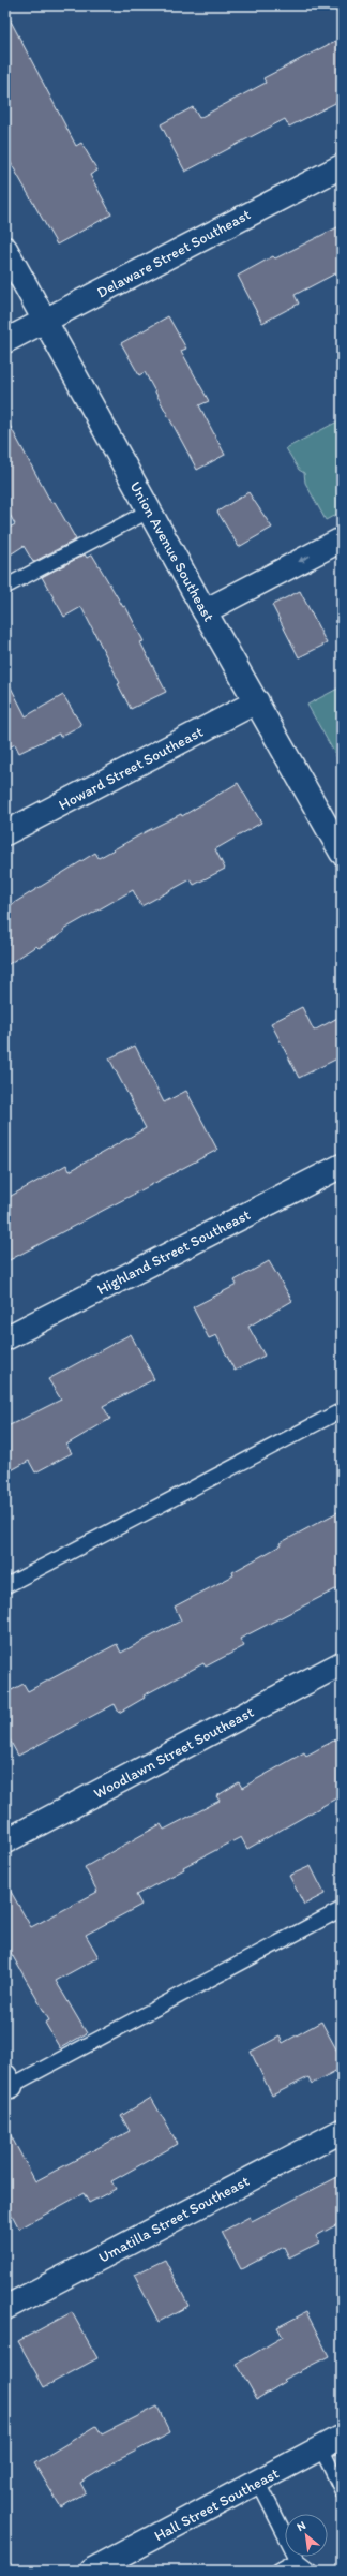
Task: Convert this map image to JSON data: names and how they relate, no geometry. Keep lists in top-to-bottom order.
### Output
{
  "streets": {
    "street": [
      "Delaware Street Southeast",
      "Union Avenue Southeast",
      "Howard Street Southeast",
      "Highland Street Southeast",
      "Woodlawn Street Southeast",
      "Umatilla Street Southeast",
      "Hall Street Southeast"
    ]
  },
  "crossings": [
    ["Delaware Street Southeast", "Union Avenue Southeast"],
    ["Union Avenue Southeast", "Howard Street Southeast"]
  ],
  "north": "top left"
}
